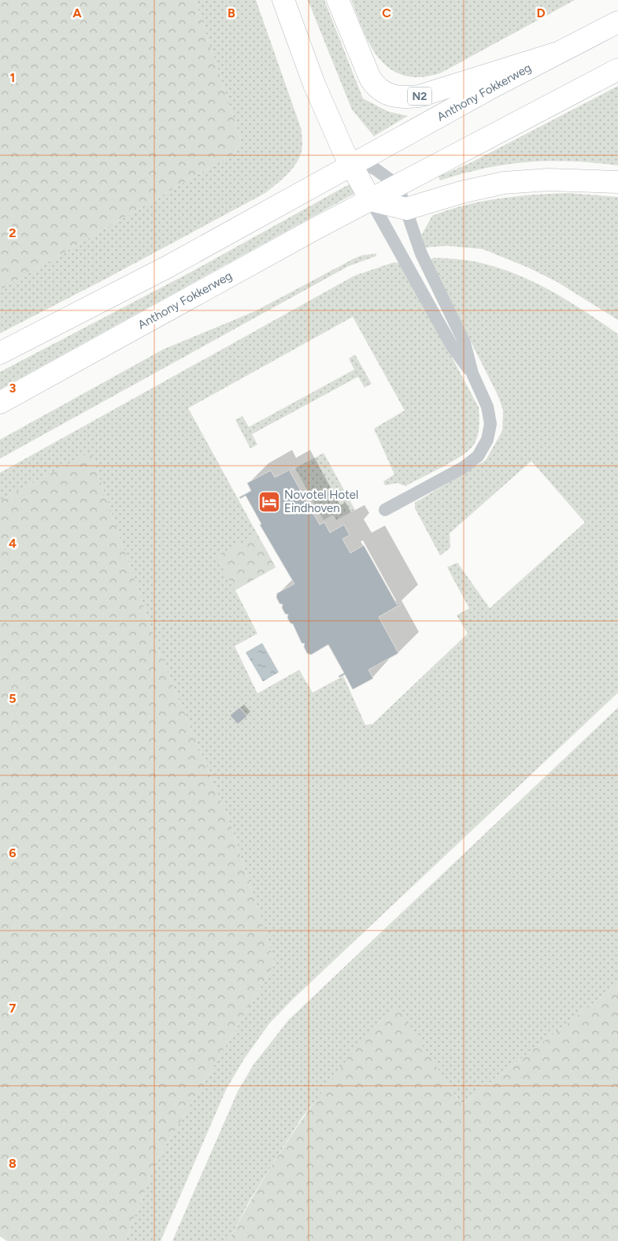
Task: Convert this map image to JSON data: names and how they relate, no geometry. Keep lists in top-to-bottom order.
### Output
{
  "streets": {
    "main road": ["Anthony Fokkerweg", "N2"]
  },
  "crossings": [
    ["Anthony Fokkerweg", "N2"]
  ],
  "places": {
    "hotel": ["Novotel Hotel Eindhoven"]
  },
  "grid": {
    "columns": [
      "A",
      "B",
      "C",
      "D"
    ],
    "rows": [
      "1",
      "2",
      "3",
      "4",
      "5",
      "6",
      "7",
      "8"
    ]
  }
}
